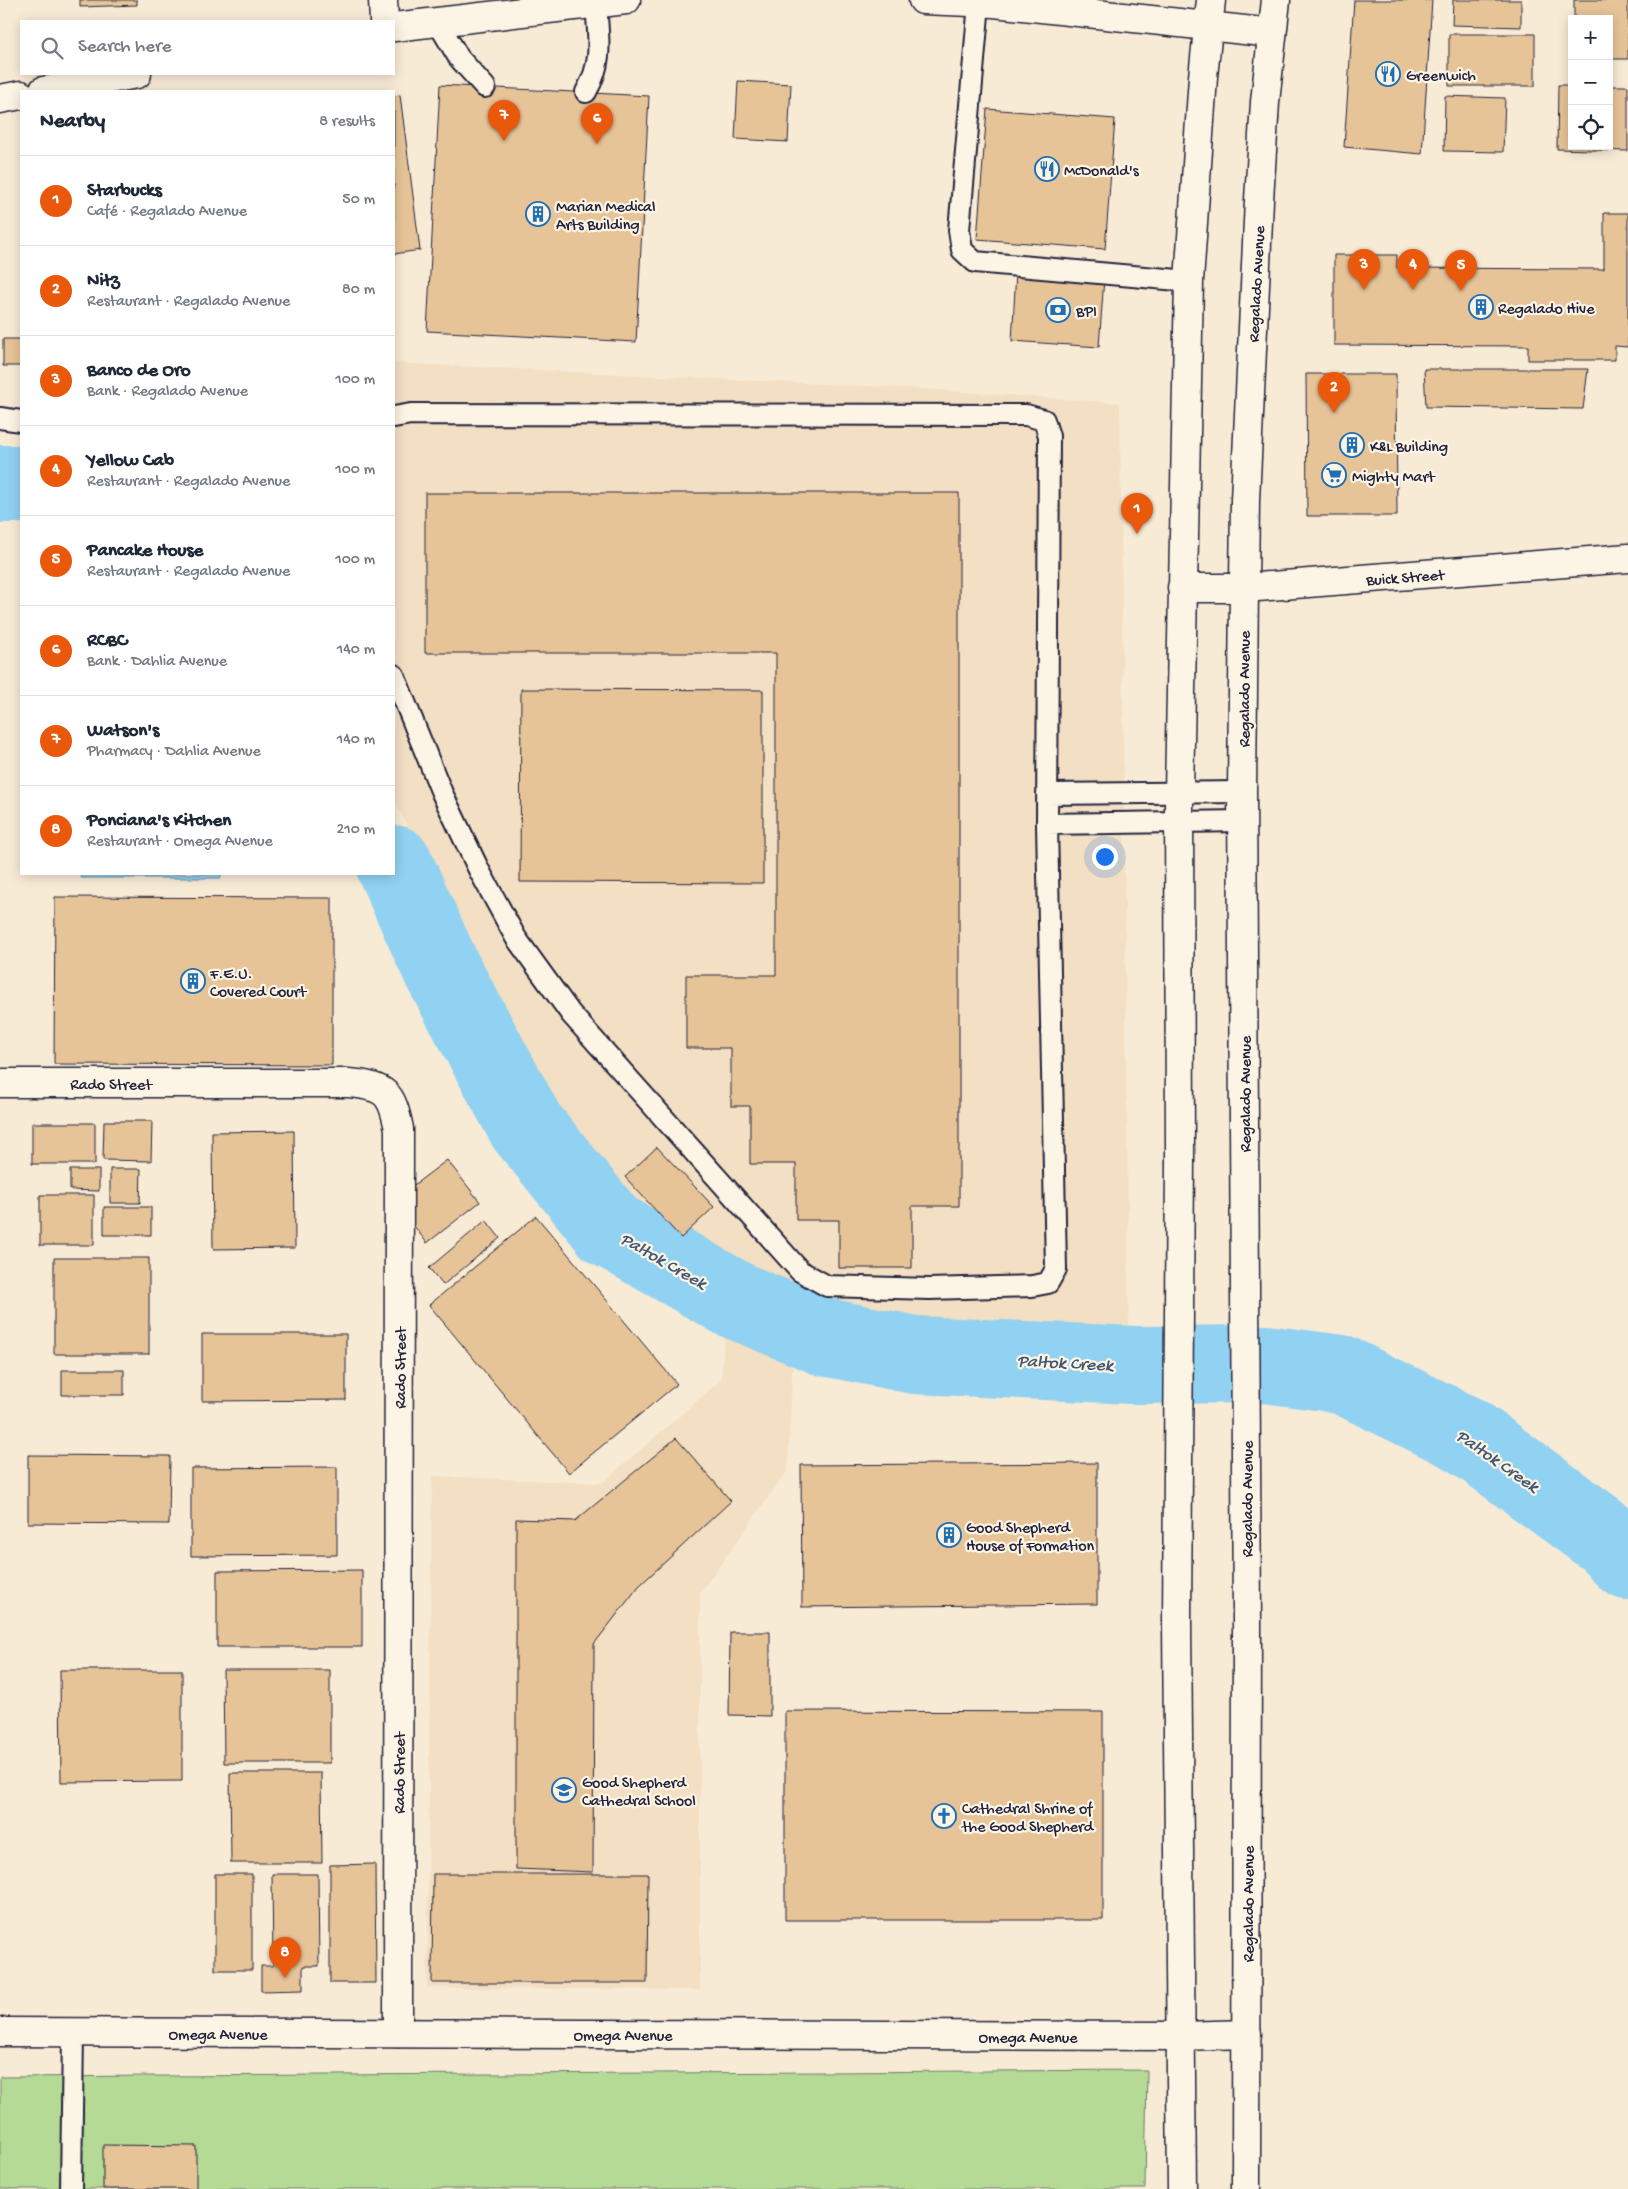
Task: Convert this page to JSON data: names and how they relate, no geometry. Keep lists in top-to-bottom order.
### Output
{
  "streets": {
    "main road": [
      "Regalado Avenue",
      "Buick Street",
      "Rado Street",
      "Omega Avenue"
    ]
  },
  "crossings": [
    ["Regalado Avenue", "Buick Street"],
    ["Regalado Avenue", "Omega Avenue"],
    ["Rado Street", "Omega Avenue"]
  ],
  "water": ["Paltok Creek"],
  "places": {
    "restaurant": ["Greenwich", "McDonald's"],
    "building": [
      "Marian Medical Arts Building",
      "Regalado Hive",
      "K&L Building",
      "F.E.U. Covered Court",
      "Good Shepherd House of Formation"
    ],
    "bank": ["BPI"],
    "supermarket": ["Mighty Mart"],
    "school or university": ["Good Shepherd Cathedral School"],
    "church": ["Cathedral Shrine of the Good Shepherd"]
  },
  "page": {
    "map_buttons": ["+", "−"],
    "search": "Search here",
    "heading": ["Nearby", "8 results"],
    "pins": [
      "7",
      "6",
      "3",
      "4",
      "5",
      "2",
      "1",
      "8"
    ],
    "list": [
      {
        "mark": "1",
        "name": "Starbucks",
        "note": "Café · Regalado Avenue",
        "value": "50 m"
      },
      {
        "mark": "2",
        "name": "Nitz",
        "note": "Restaurant · Regalado Avenue",
        "value": "80 m"
      },
      {
        "mark": "3",
        "name": "Banco de Oro",
        "note": "Bank · Regalado Avenue",
        "value": "100 m"
      },
      {
        "mark": "4",
        "name": "Yellow Cab",
        "note": "Restaurant · Regalado Avenue",
        "value": "100 m"
      },
      {
        "mark": "5",
        "name": "Pancake House",
        "note": "Restaurant · Regalado Avenue",
        "value": "100 m"
      },
      {
        "mark": "6",
        "name": "RCBC",
        "note": "Bank · Dahlia Avenue",
        "value": "140 m"
      },
      {
        "mark": "7",
        "name": "Watson's",
        "note": "Pharmacy · Dahlia Avenue",
        "value": "140 m"
      },
      {
        "mark": "8",
        "name": "Ponciana's Kitchen",
        "note": "Restaurant · Omega Avenue",
        "value": "210 m"
      }
    ]
  }
}
